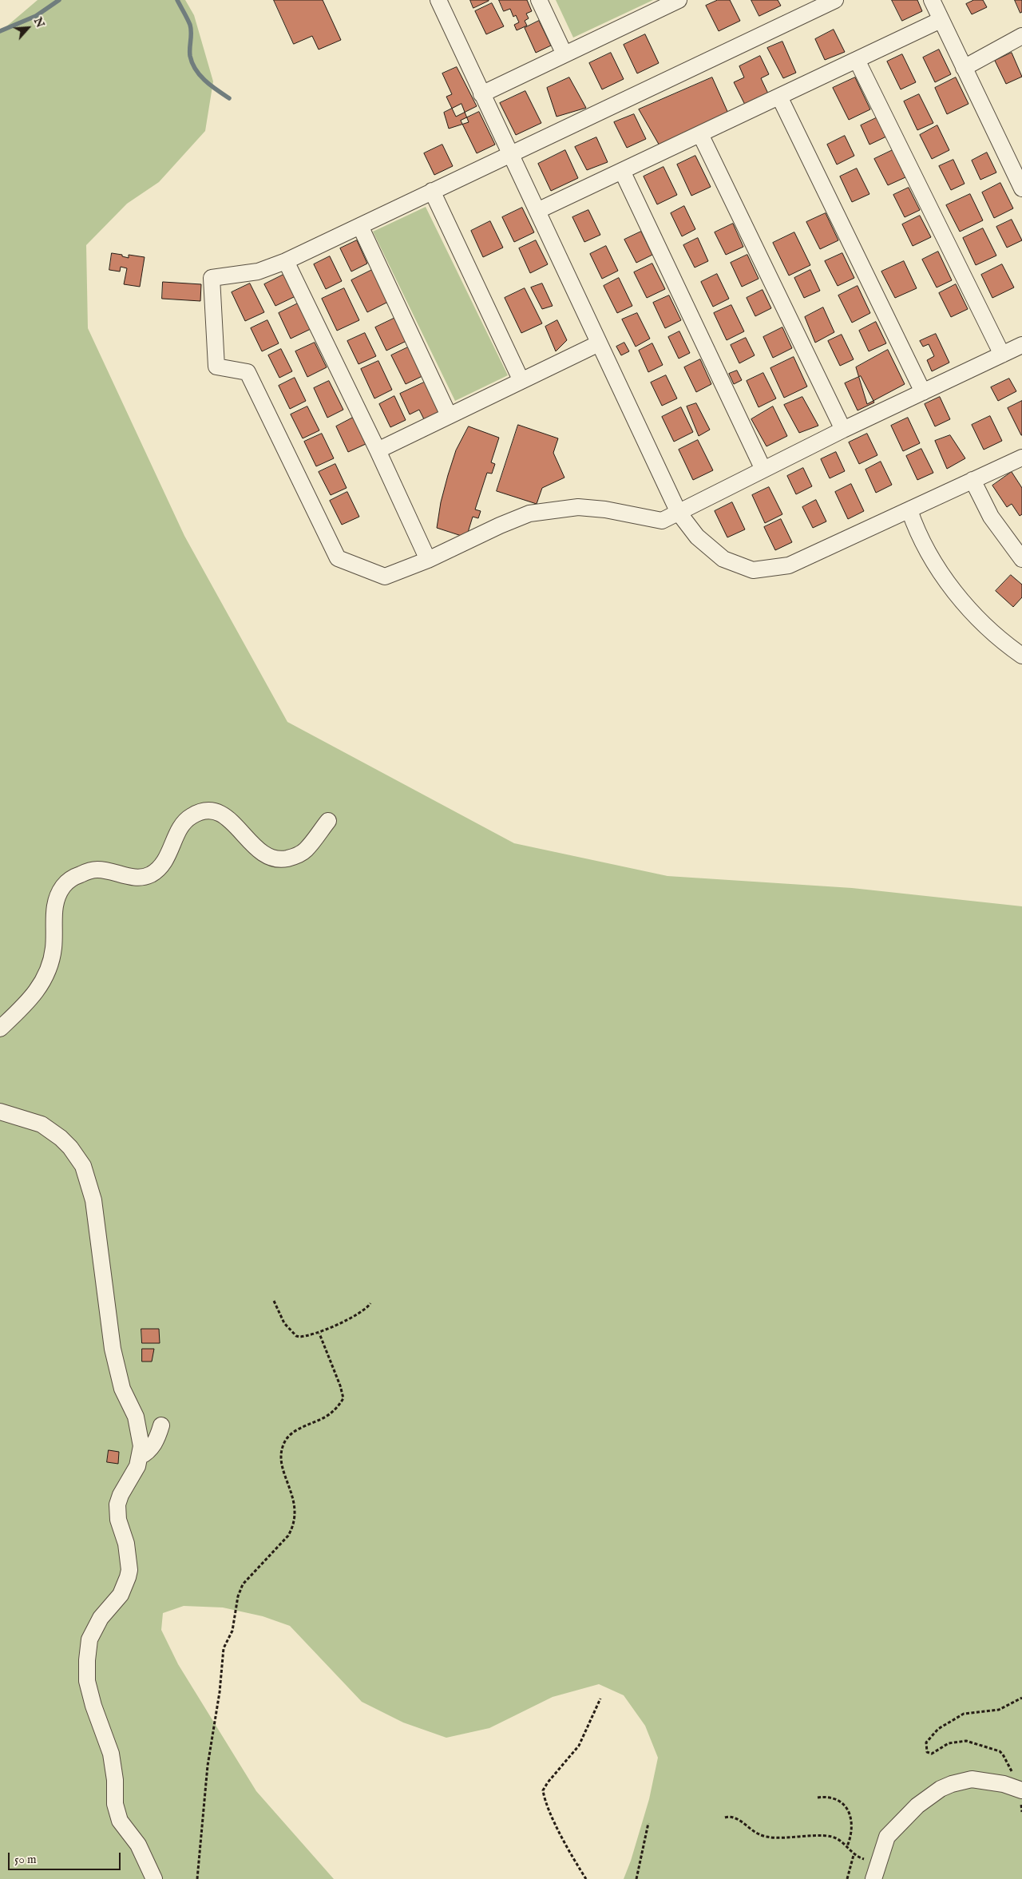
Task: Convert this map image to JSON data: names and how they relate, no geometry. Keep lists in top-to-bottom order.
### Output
{
  "scale_bar": "50 m",
  "north": "top right"
}
